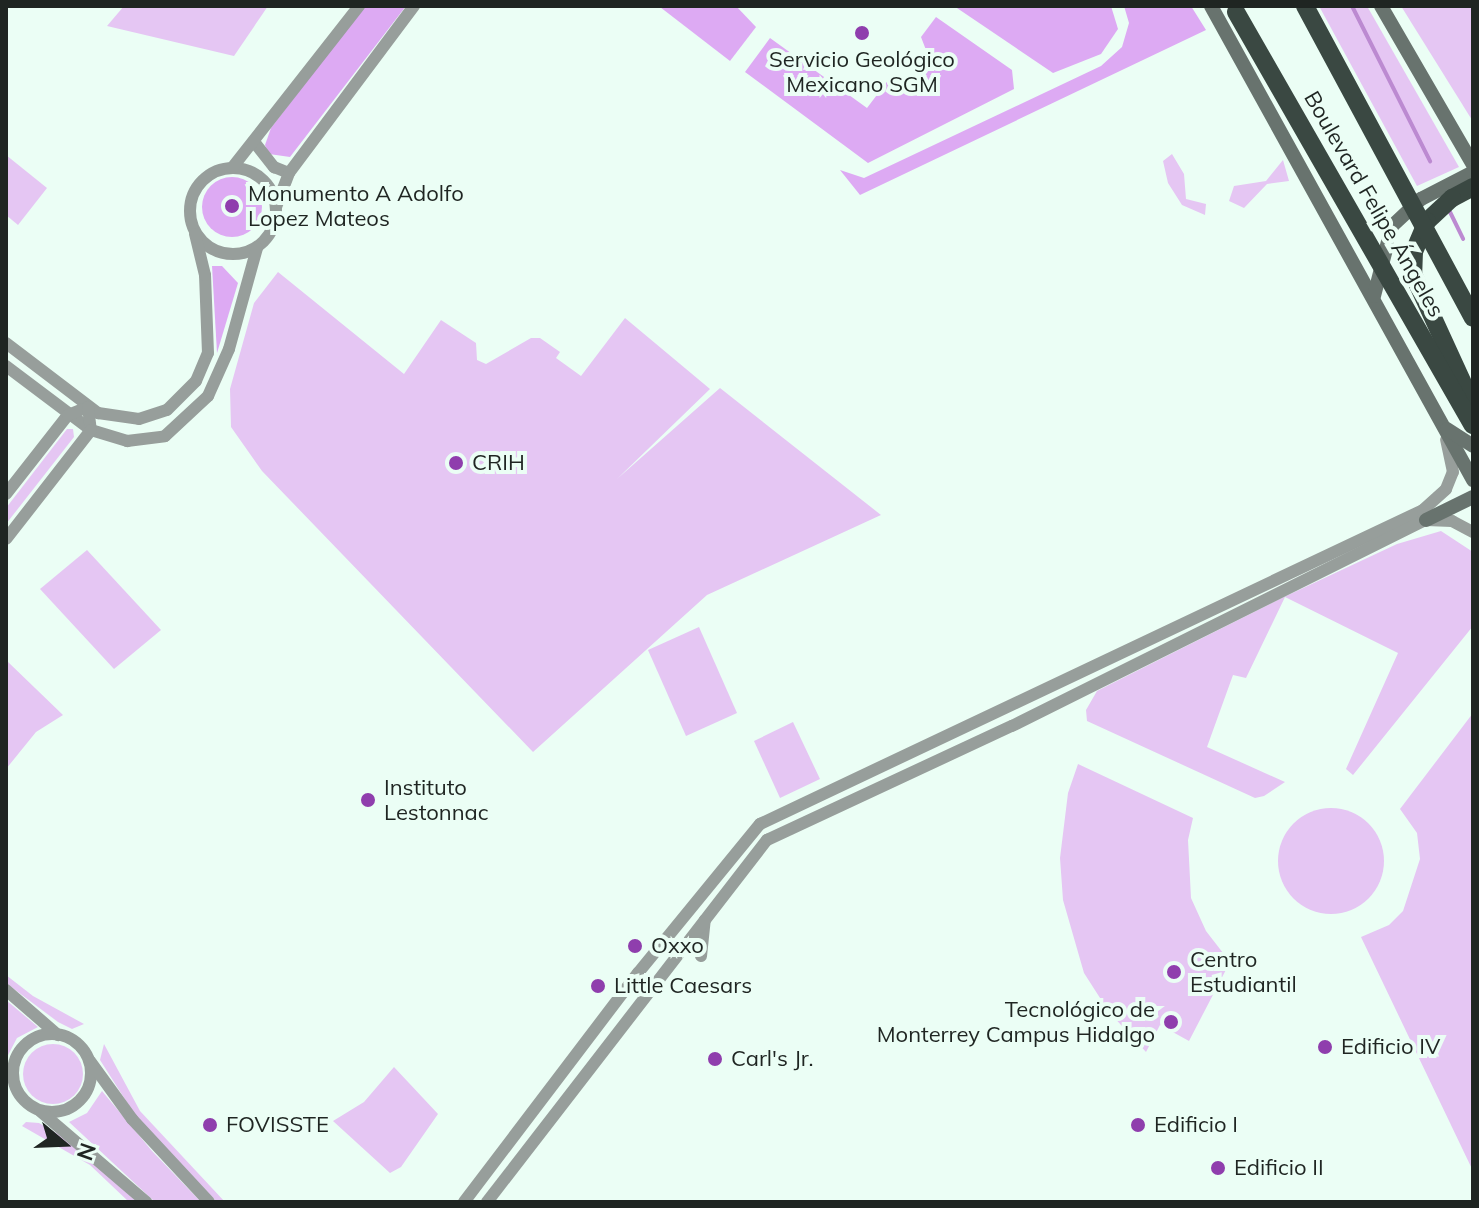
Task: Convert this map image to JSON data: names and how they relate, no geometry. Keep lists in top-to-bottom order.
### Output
{
  "streets": {
    "highway": ["Boulevard Felipe Ángeles"]
  },
  "places": [
    "Servicio Geológico Mexicano SGM",
    "Monumento A Adolfo Lopez Mateos",
    "CRIH",
    "Instituto Lestonnac",
    "Oxxo",
    "Centro Estudiantil",
    "Little Caesars",
    "Tecnológico de Monterrey Campus Hidalgo",
    "Edificio IV",
    "Carl's Jr.",
    "FOVISSTE",
    "Edificio I",
    "Edificio II"
  ],
  "north": "right"
}
